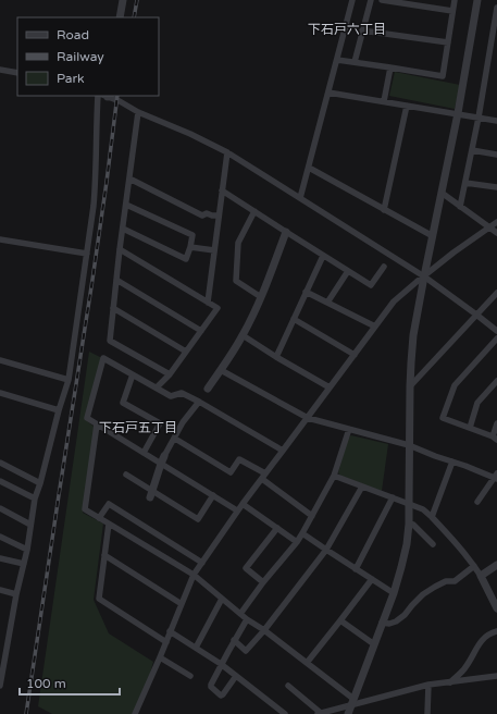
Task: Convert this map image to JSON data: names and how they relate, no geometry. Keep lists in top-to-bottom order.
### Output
{
  "districts": ["下石戸六丁目", "下石戸五丁目"],
  "legend": ["Road", "Railway", "Park"],
  "scale_bar": "100 m"
}
